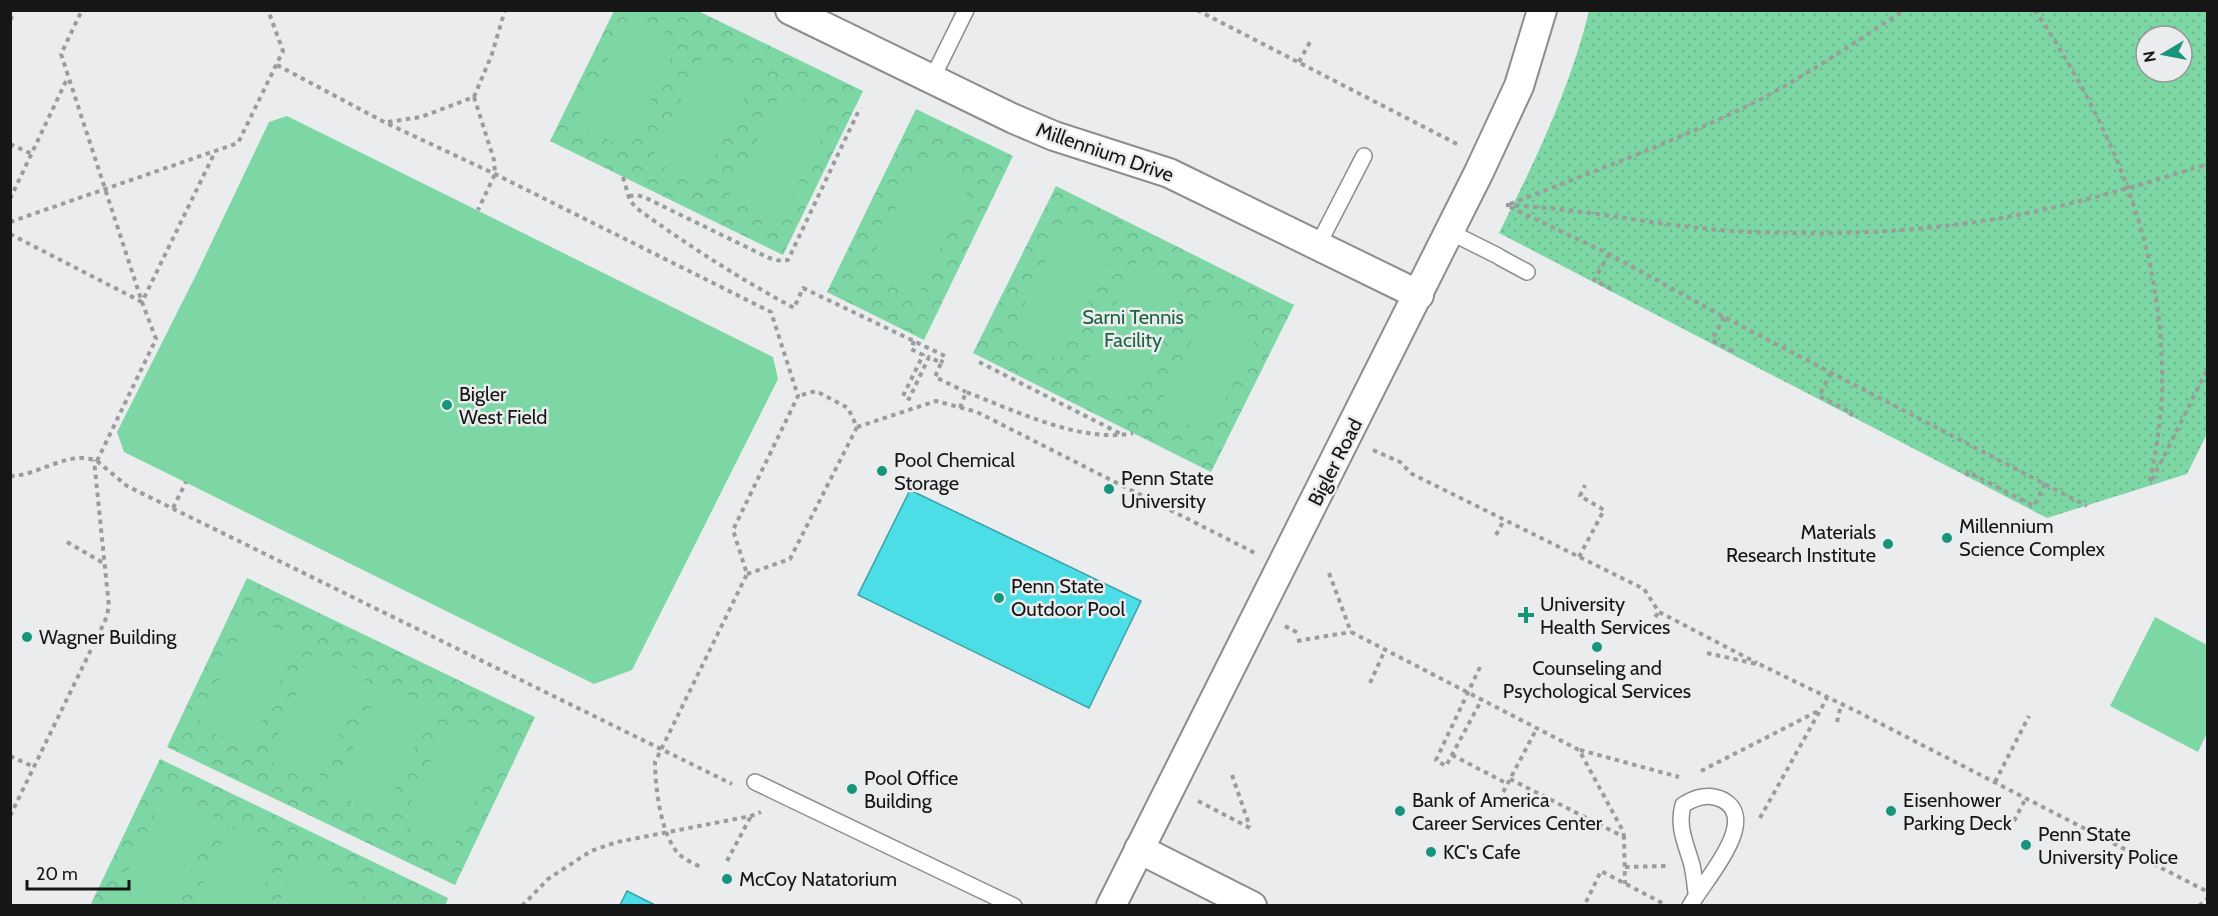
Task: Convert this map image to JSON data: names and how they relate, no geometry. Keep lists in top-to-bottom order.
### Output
{
  "streets": {
    "street": ["Millennium Drive", "Bigler Road"]
  },
  "crossings": [
    ["Millennium Drive", "Bigler Road"]
  ],
  "parks": ["Sarni Tennis Facility"],
  "places": {
    "other": [
      "Bigler West Field",
      "Pool Chemical Storage",
      "Penn State University",
      "Millennium Science Complex",
      "Materials Research Institute",
      "Penn State Outdoor Pool",
      "Wagner Building",
      "Counseling and Psychological Services",
      "Pool Office Building",
      "Bank of America Career Services Center",
      "Eisenhower Parking Deck",
      "Penn State University Police",
      "KC's Cafe",
      "McCoy Natatorium"
    ],
    "health": ["University Health Services"]
  },
  "scale_bar": "20 m",
  "north": "left"
}
